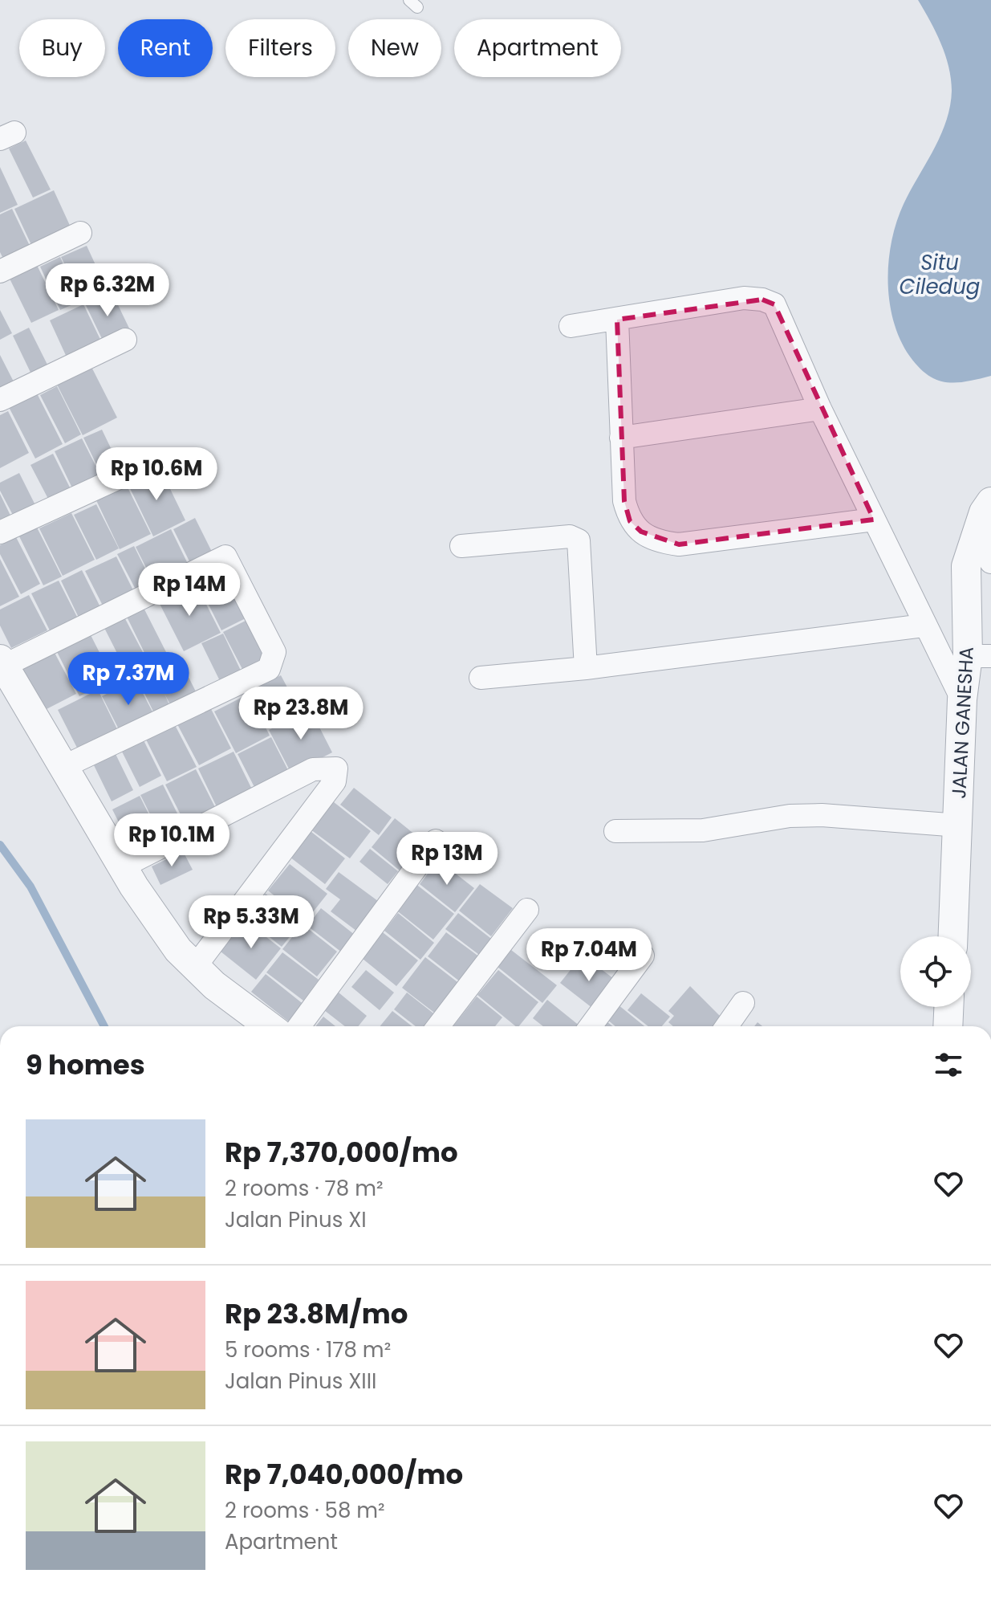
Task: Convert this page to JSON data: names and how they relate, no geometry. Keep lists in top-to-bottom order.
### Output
{
  "streets": {
    "street": ["JALAN GANESHA"]
  },
  "water": ["Situ Ciledug"],
  "page": {
    "chip": [
      "Buy",
      "Rent",
      "Filters",
      "New",
      "Apartment"
    ],
    "price": [
      "Rp 6.32M",
      "Rp 10.6M",
      "Rp 14M",
      "Rp 7.37M",
      "Rp 23.8M",
      "Rp 10.1M",
      "Rp 13M",
      "Rp 5.33M",
      "Rp 7.04M"
    ],
    "heading": "9 homes",
    "list": [
      {
        "name": "Rp 7,370,000/mo",
        "note": "2 rooms · 78 m² · Jalan Pinus XI"
      },
      {
        "name": "Rp 23.8M/mo",
        "note": "5 rooms · 178 m² · Jalan Pinus XIII"
      },
      {
        "name": "Rp 7,040,000/mo",
        "note": "2 rooms · 58 m² · Apartment"
      }
    ]
  }
}
